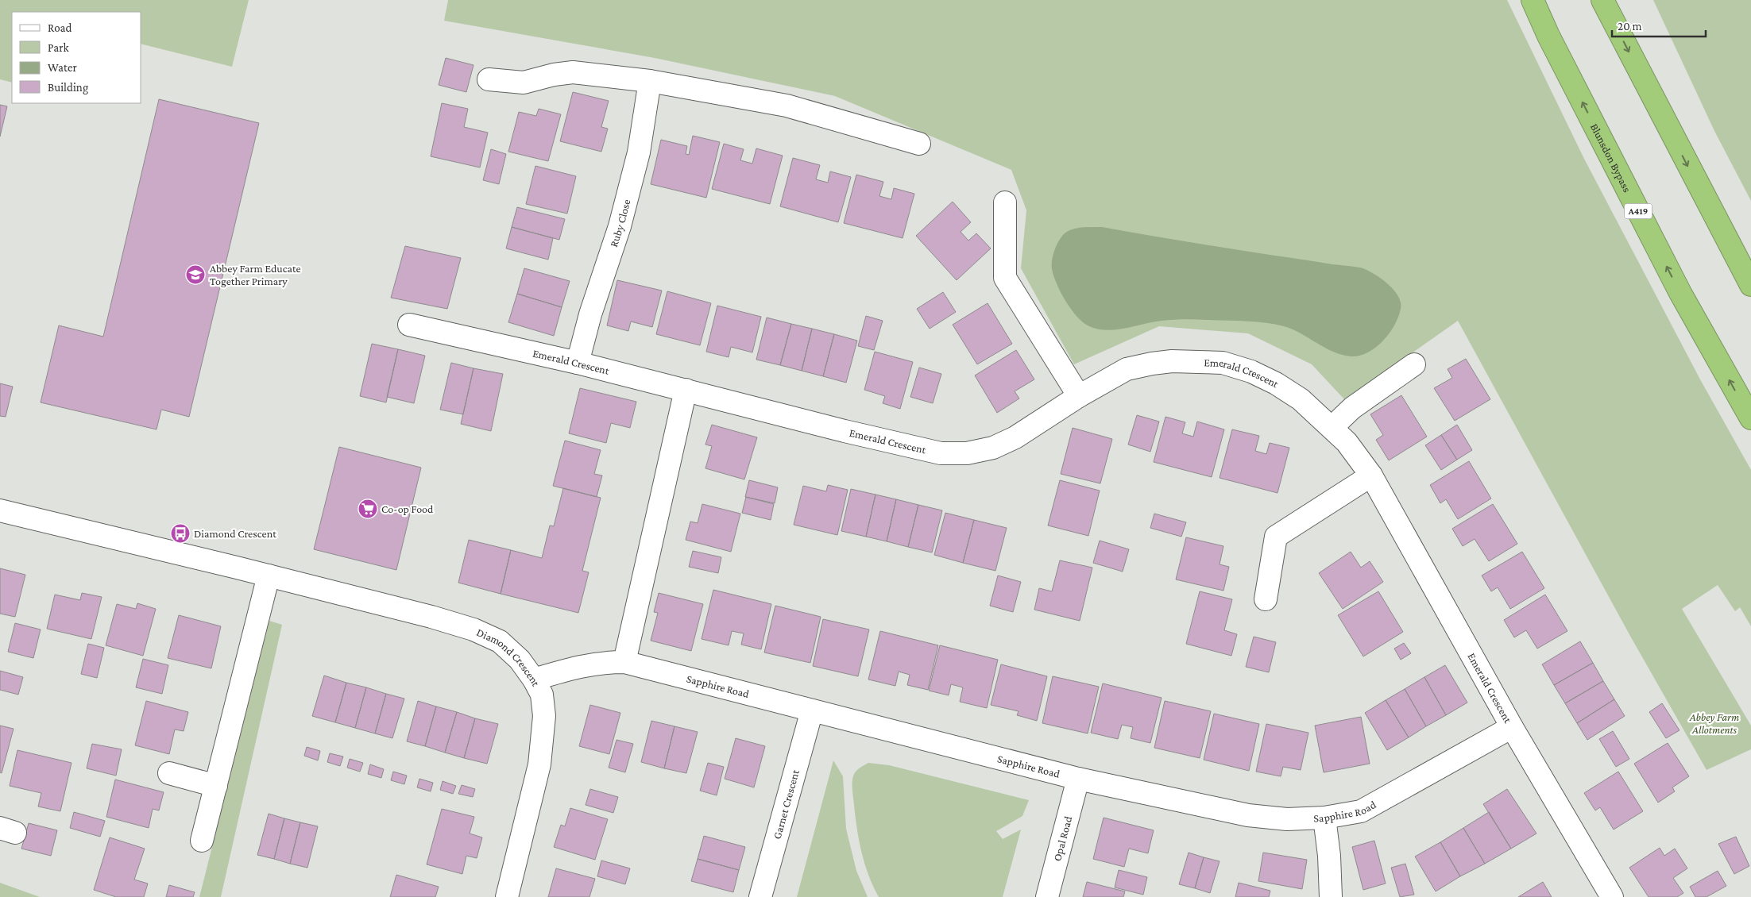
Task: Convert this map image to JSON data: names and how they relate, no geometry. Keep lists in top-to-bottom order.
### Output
{
  "streets": {
    "highway": ["Blunsdon Bypass", "A419"],
    "street": [
      "Ruby Close",
      "Emerald Crescent",
      "Diamond Crescent",
      "Sapphire Road",
      "Garnet Crescent",
      "Opal Road"
    ]
  },
  "crossings": [
    ["Ruby Close", "Emerald Crescent"],
    ["Emerald Crescent", "Sapphire Road"],
    ["Diamond Crescent", "Sapphire Road"],
    ["Sapphire Road", "Garnet Crescent"],
    ["Sapphire Road", "Opal Road"]
  ],
  "parks": ["Abbey Farm Allotments"],
  "places": {
    "school or university": ["Abbey Farm Educate Together Primary"],
    "supermarket": ["Co-op Food"],
    "bus stop": ["Diamond Crescent"]
  },
  "legend": [
    "Road",
    "Park",
    "Water",
    "Building"
  ],
  "scale_bar": "20 m"
}
